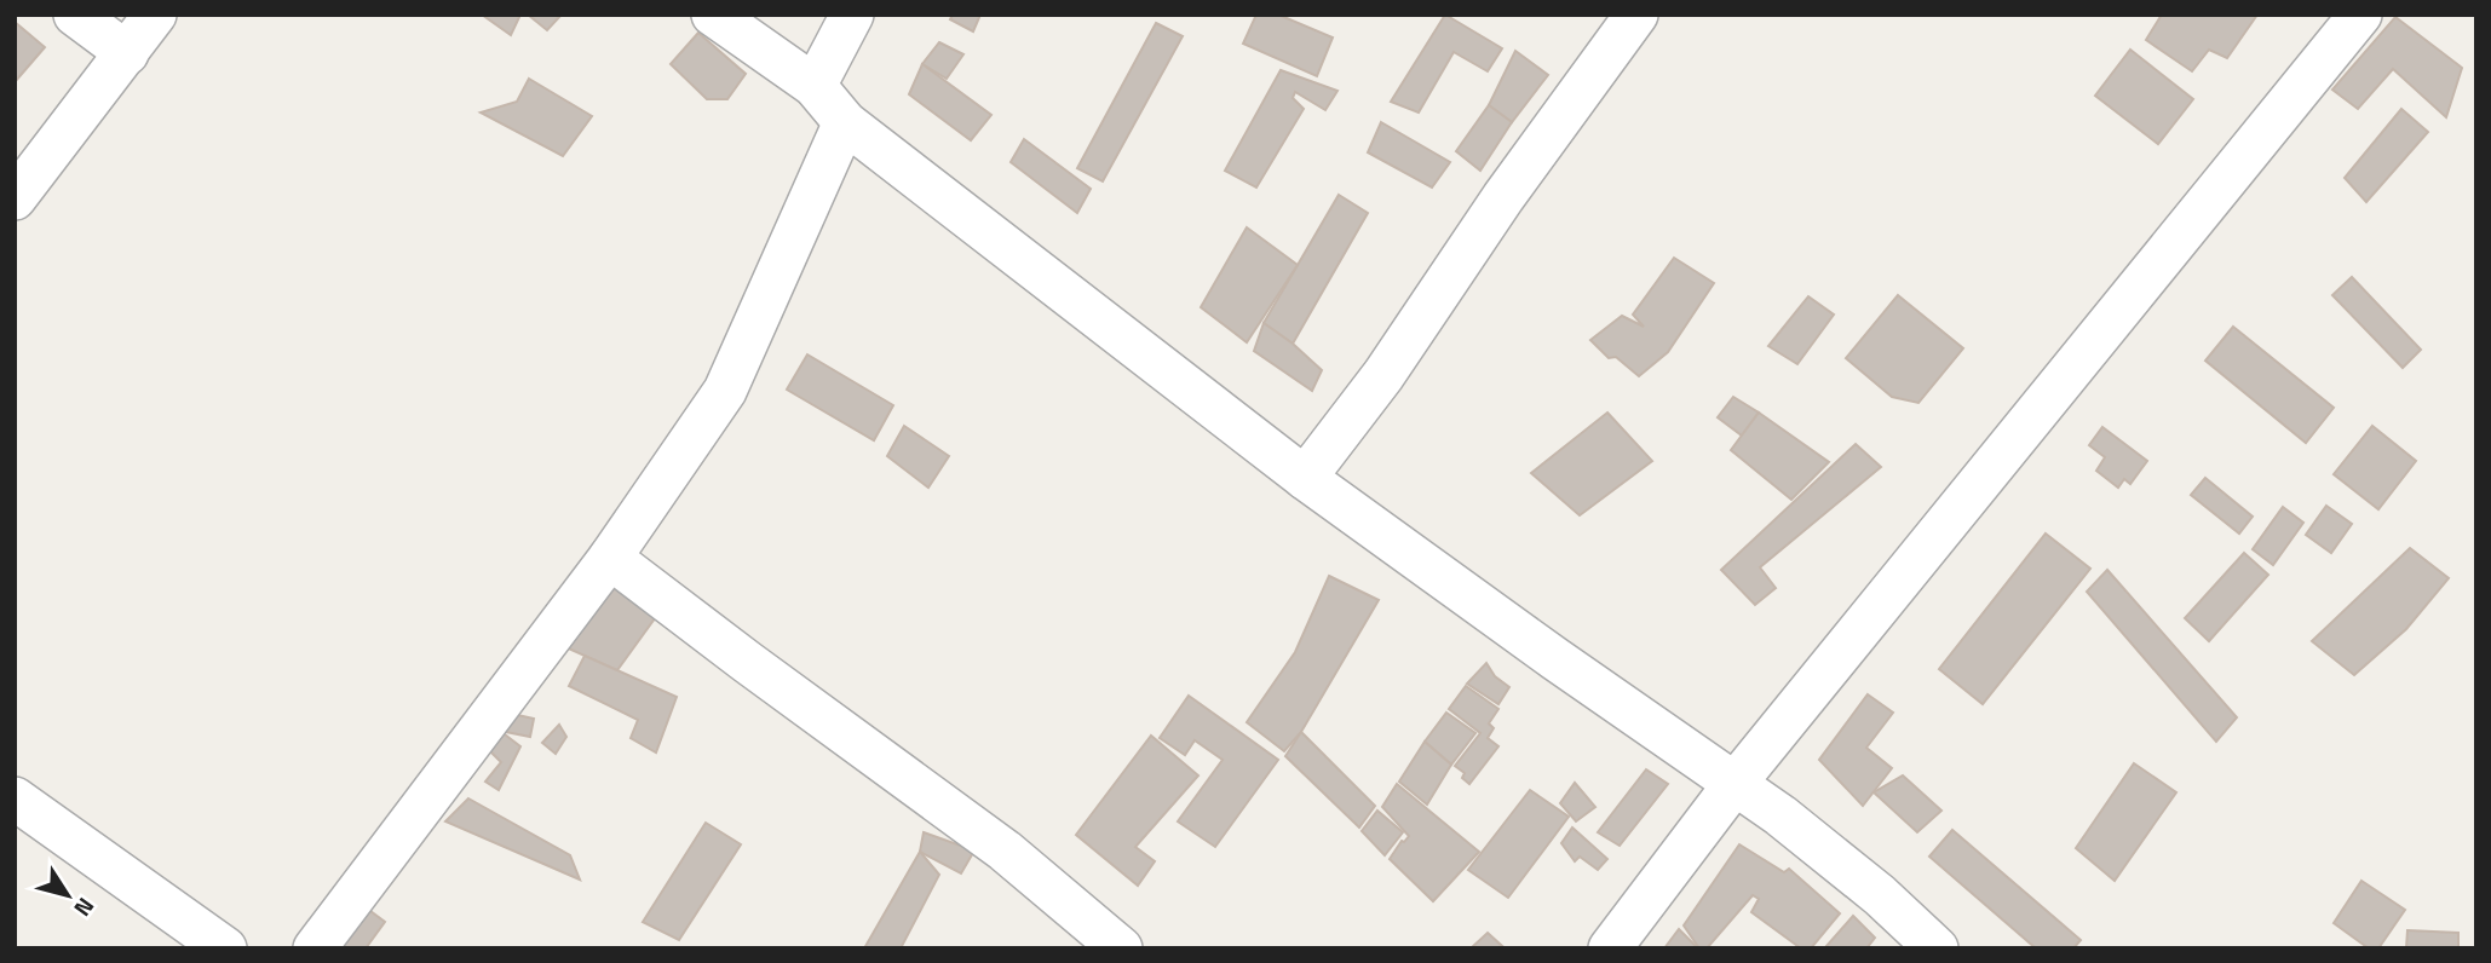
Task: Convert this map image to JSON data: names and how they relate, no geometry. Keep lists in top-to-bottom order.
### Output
{
  "north": "bottom right"
}
